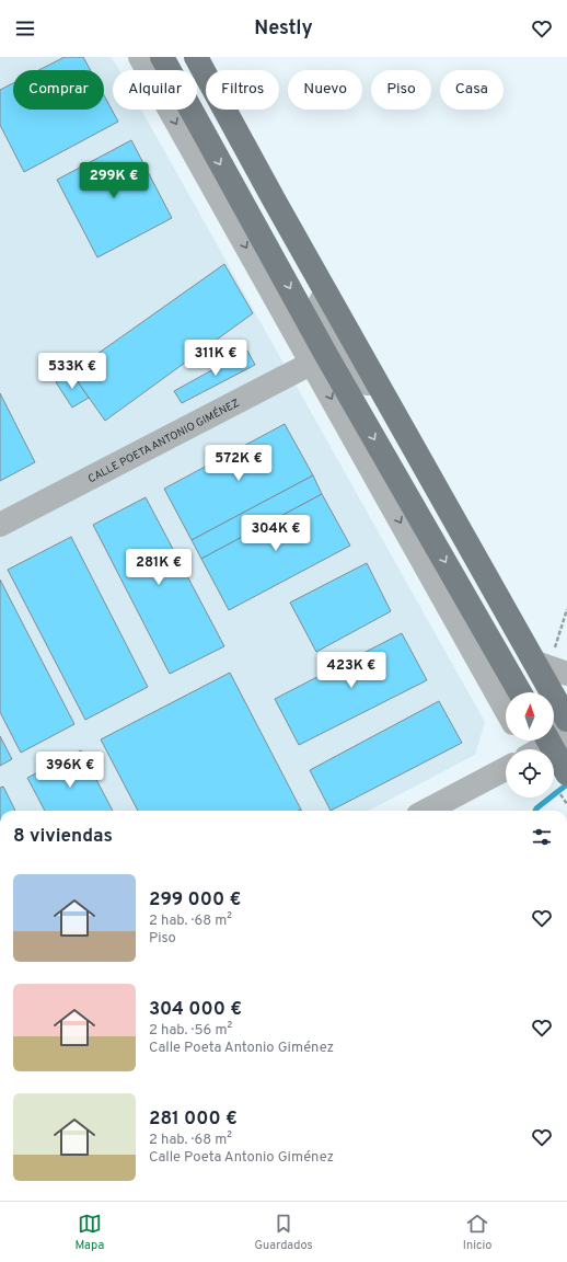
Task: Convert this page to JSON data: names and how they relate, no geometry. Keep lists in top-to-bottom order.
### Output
{
  "streets": {
    "street": ["CALLE POETA ANTONIO GIMÉNEZ"]
  },
  "north": "top",
  "page": {
    "header": "Nestly",
    "chip": [
      "Comprar",
      "Alquilar",
      "Filtros",
      "Nuevo",
      "Piso",
      "Casa"
    ],
    "price": [
      "299K €",
      "311K €",
      "533K €",
      "572K €",
      "304K €",
      "281K €",
      "423K €",
      "396K €"
    ],
    "heading": "8 viviendas",
    "list": [
      {
        "name": "299 000 €",
        "note": "2 hab. · 68 m² · Piso"
      },
      {
        "name": "304 000 €",
        "note": "2 hab. · 56 m² · Calle Poeta Antonio Giménez"
      },
      {
        "name": "281 000 €",
        "note": "2 hab. · 68 m² · Calle Poeta Antonio Giménez"
      }
    ],
    "tabs": ["Mapa", "Guardados", "Inicio"]
  }
}
